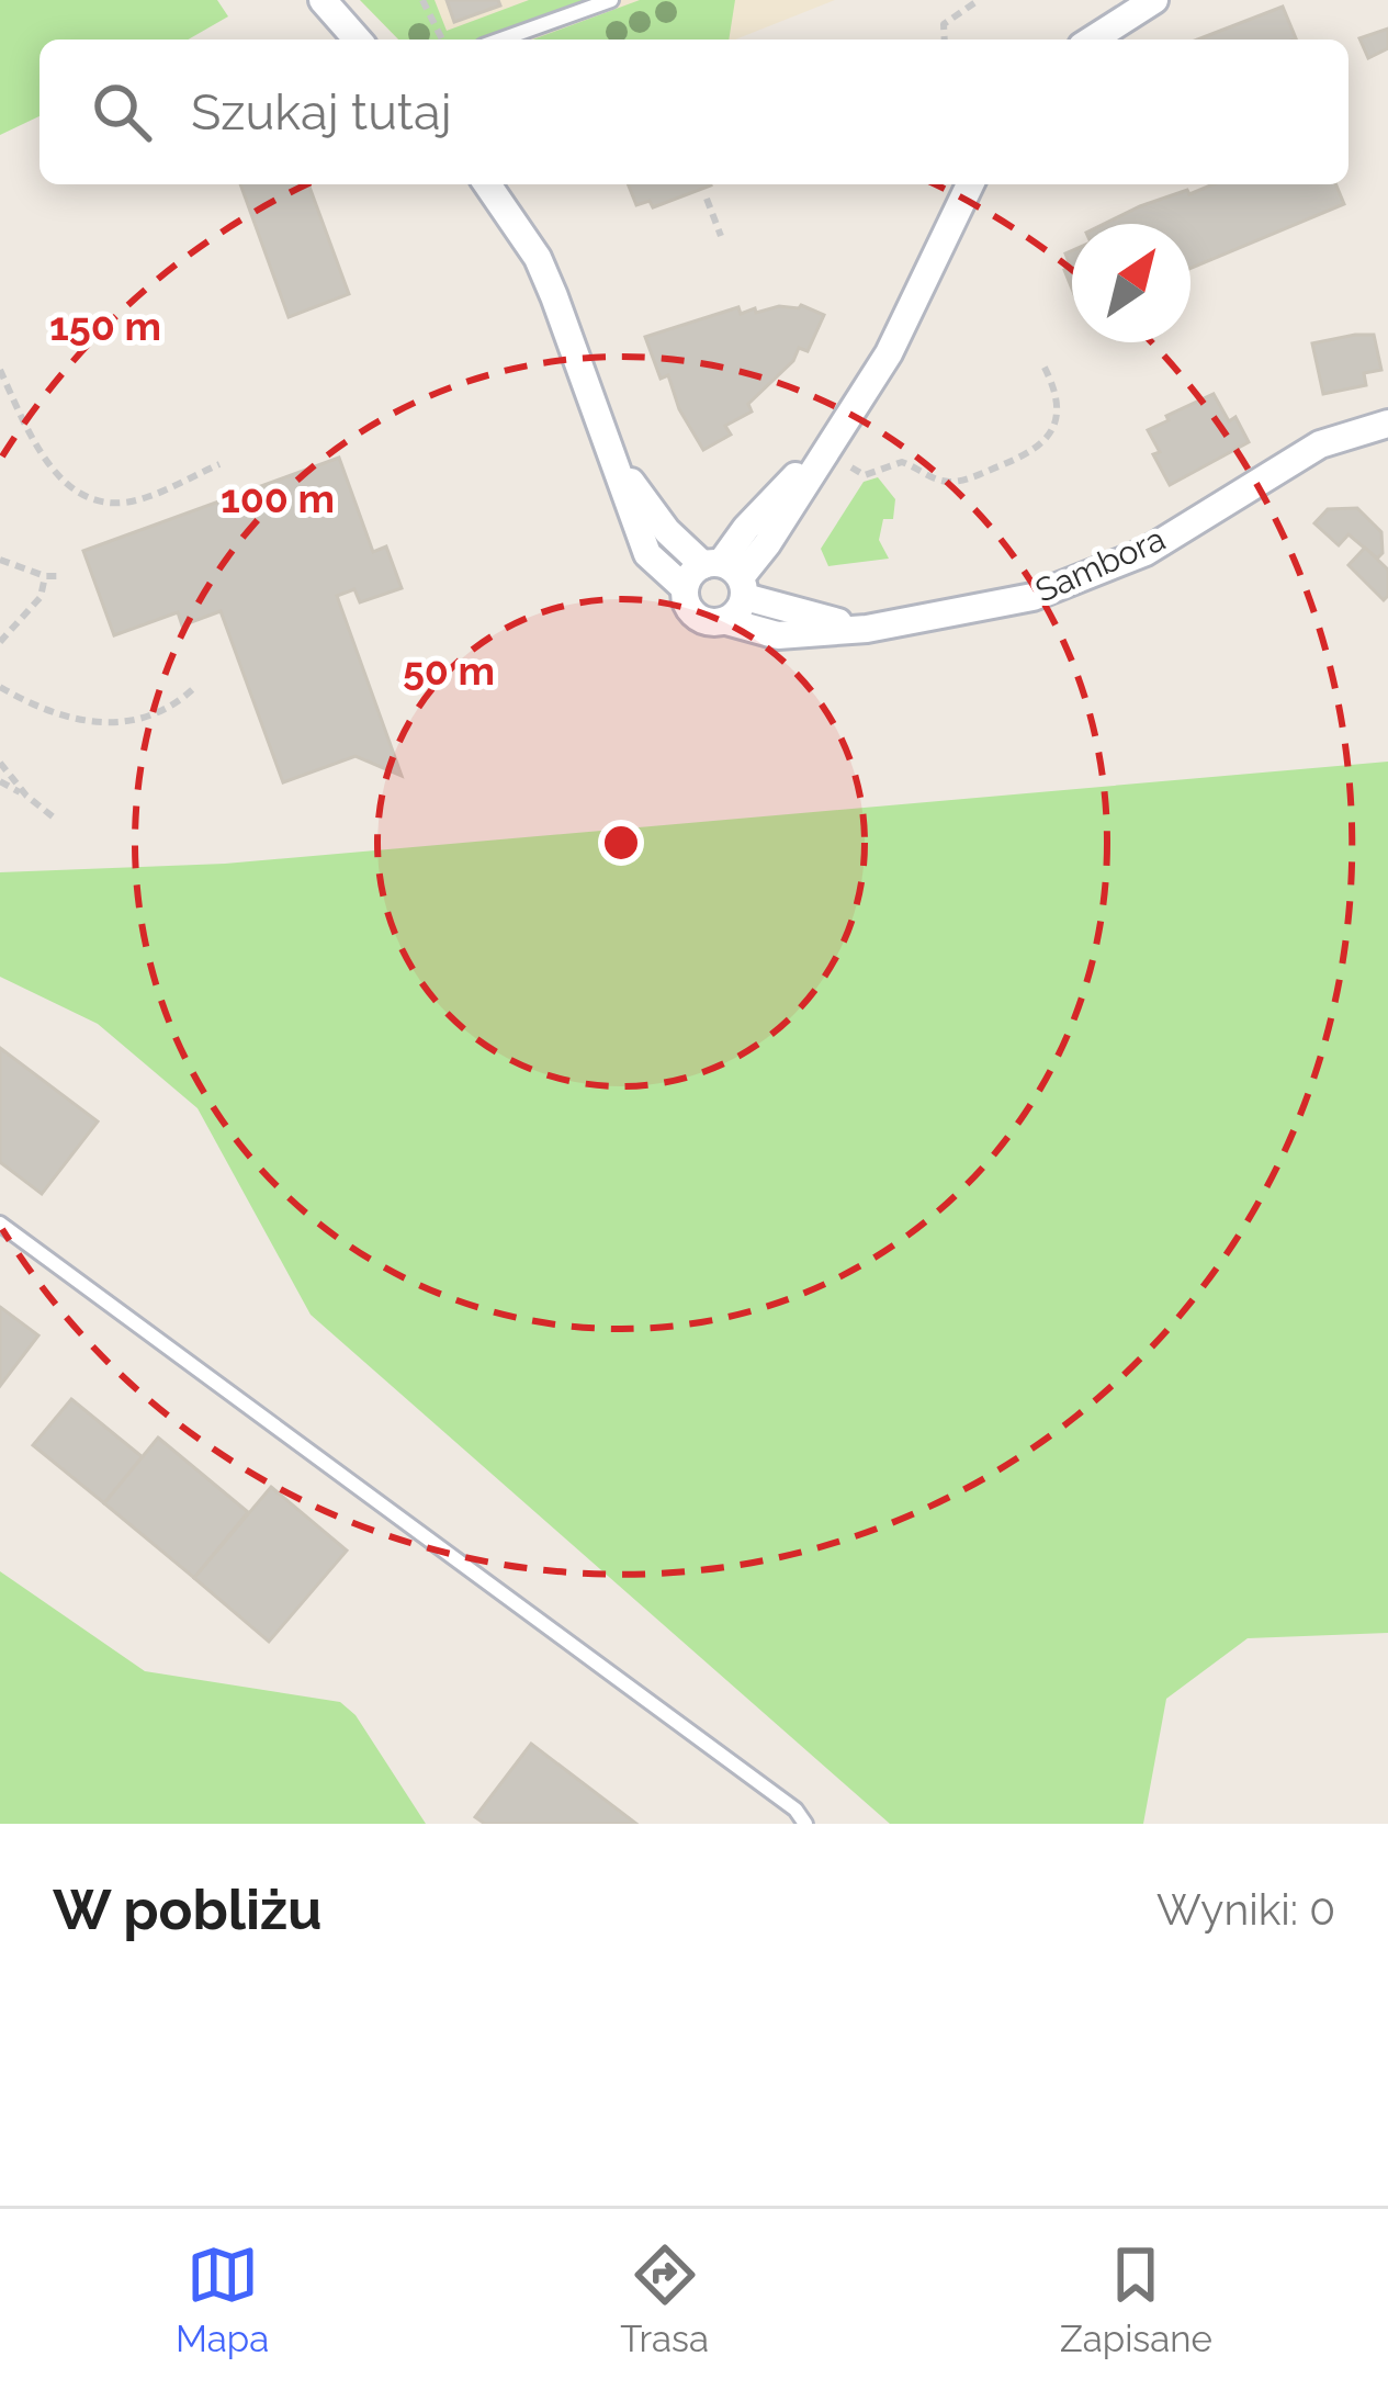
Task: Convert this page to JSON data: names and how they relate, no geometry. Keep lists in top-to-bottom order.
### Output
{
  "streets": {
    "street": ["Sambora"]
  },
  "north": "top right",
  "page": {
    "search": "Szukaj tutaj",
    "heading": ["W pobliżu", "Wyniki: 0"],
    "nav": ["Mapa", "Trasa", "Zapisane"]
  },
  "rings": ["150 m", "100 m", "50 m"]
}
